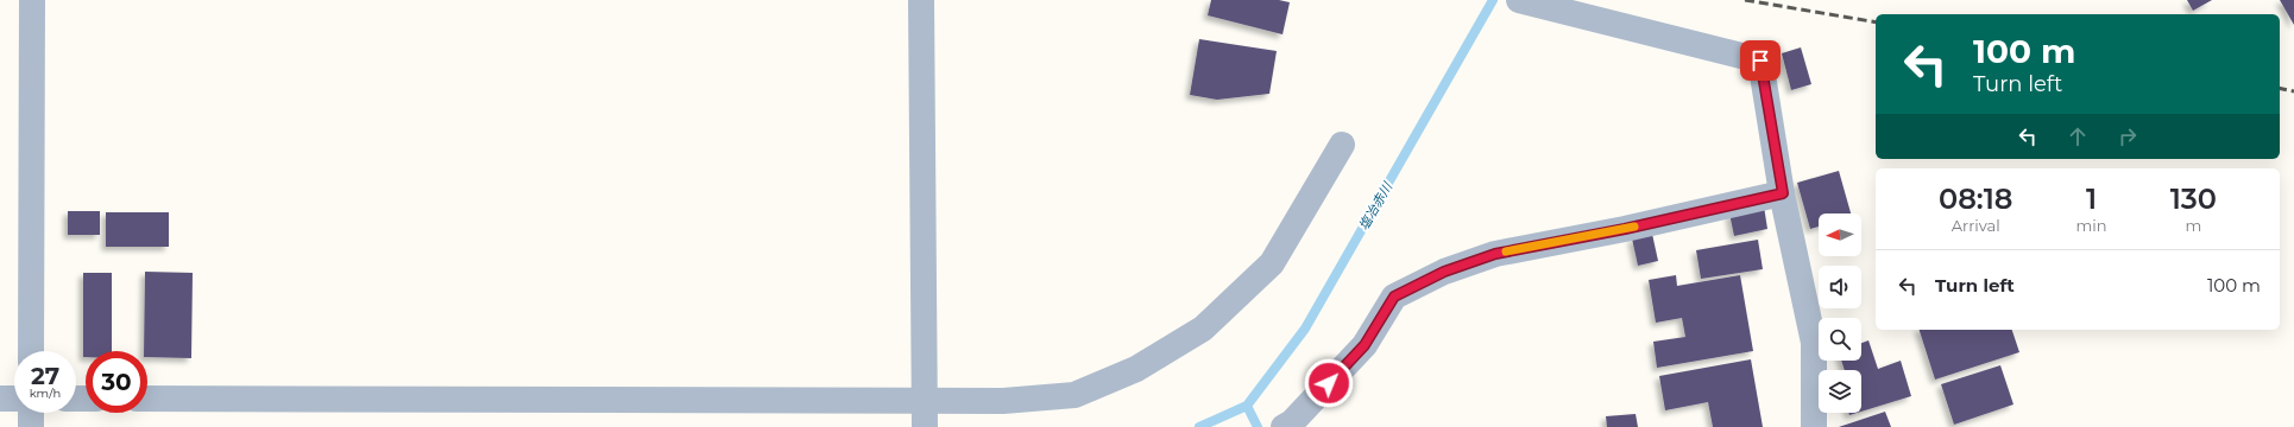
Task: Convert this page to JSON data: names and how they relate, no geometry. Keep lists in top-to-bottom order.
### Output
{
  "water": ["塩冶赤川"],
  "north": "left",
  "page": {
    "turn": ["100 m", "Turn left"],
    "eta": [
      "08:18",
      "Arrival",
      "1",
      "min",
      "130",
      "m"
    ],
    "list": [
      {
        "name": "Turn left",
        "value": "100 m"
      }
    ],
    "speed": "27 km/h",
    "limit": "30"
  }
}
